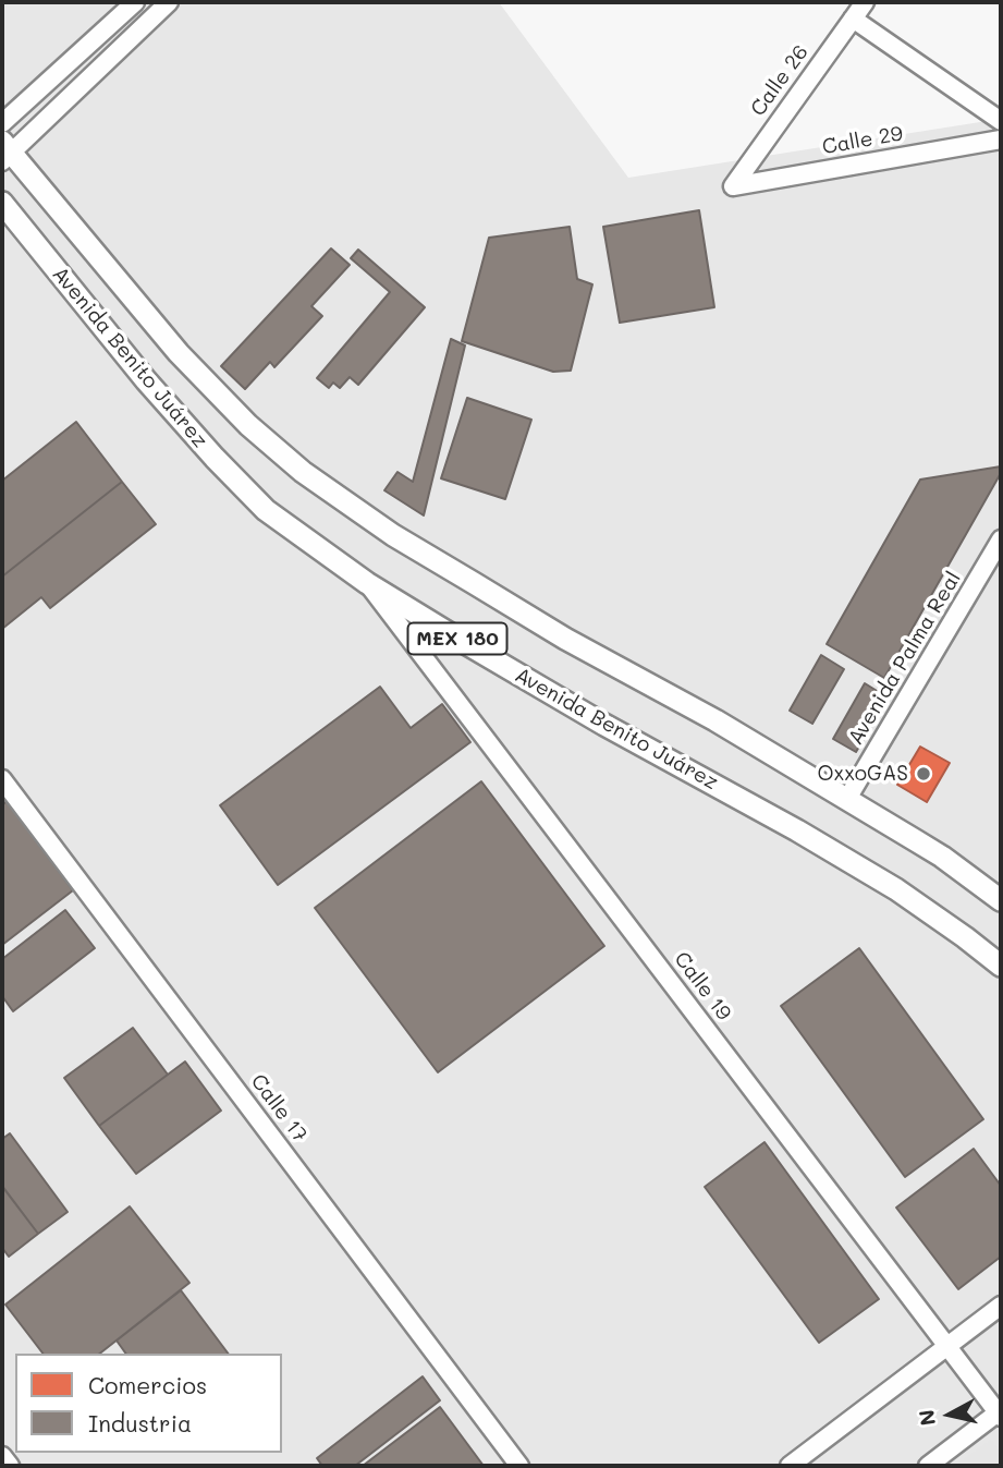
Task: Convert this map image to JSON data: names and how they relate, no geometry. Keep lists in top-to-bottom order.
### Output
{
  "streets": {
    "main road": ["Avenida Benito Juárez", "MEX 180"],
    "street": [
      "Calle 26",
      "Calle 29",
      "Avenida Palma Real",
      "Calle 19",
      "Calle 17"
    ]
  },
  "crossings": [
    ["Calle 26", "Calle 29"],
    ["Avenida Benito Juárez", "Avenida Palma Real"],
    ["Avenida Benito Juárez", "Calle 19"]
  ],
  "places": ["OxxoGAS"],
  "legend": ["Comercios", "Industria"],
  "north": "left"
}
